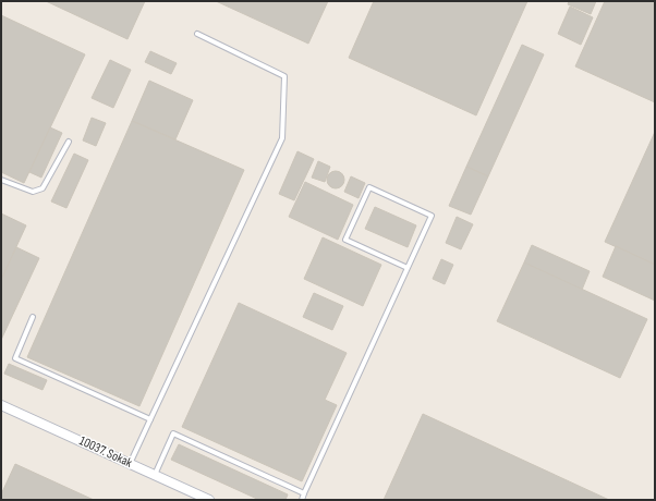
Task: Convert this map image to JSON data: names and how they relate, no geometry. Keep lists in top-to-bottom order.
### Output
{
  "streets": {
    "street": ["10037. Sokak"]
  }
}
